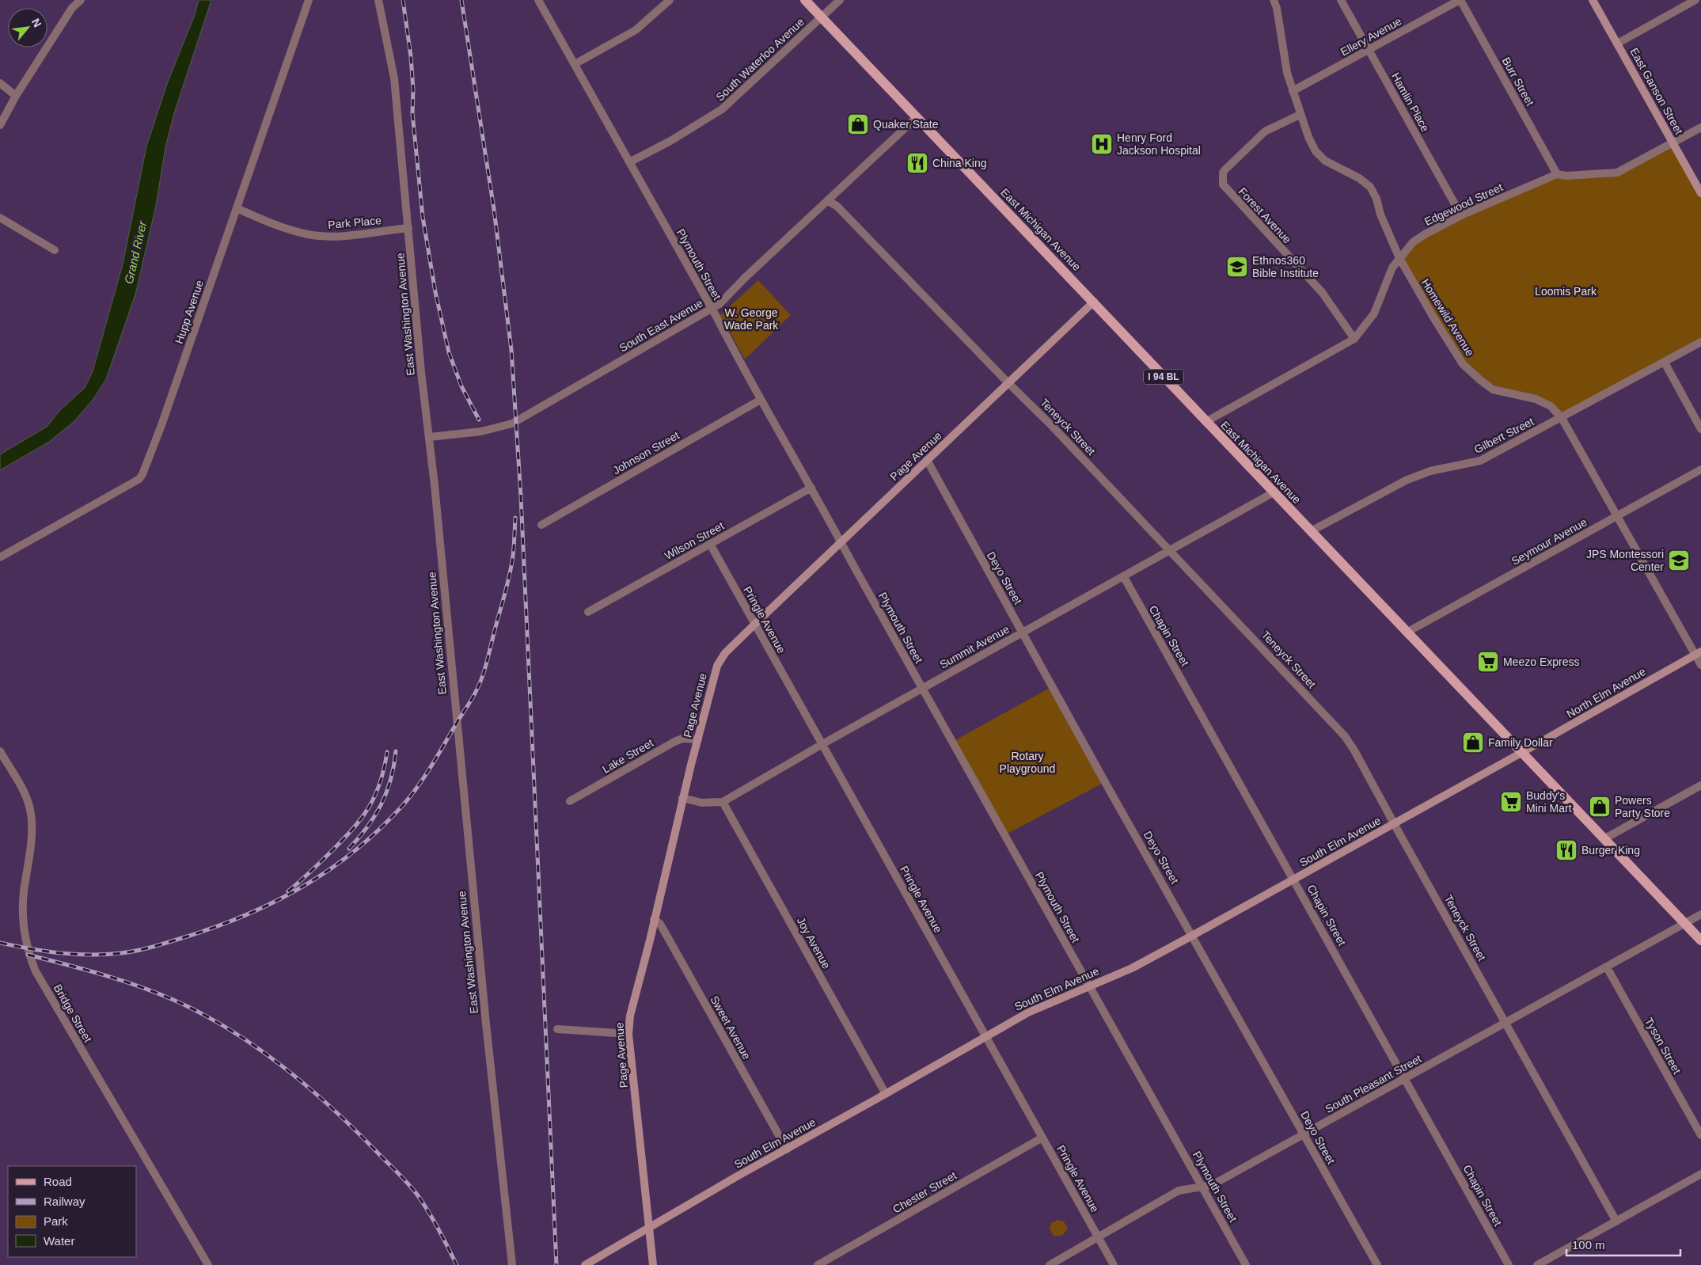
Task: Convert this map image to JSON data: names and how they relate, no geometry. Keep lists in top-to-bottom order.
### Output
{
  "streets": {
    "main road": ["East Michigan Avenue", "I 94 BL"],
    "street": [
      "Ellery Avenue",
      "South Waterloo Avenue",
      "Burr Street",
      "East Ganson Street",
      "Hamlin Place",
      "Edgewood Street",
      "Forest Avenue",
      "Park Place",
      "Plymouth Street",
      "Hupp Avenue",
      "East Washington Avenue",
      "Homewild Avenue",
      "South East Avenue",
      "Teneyck Street",
      "Gilbert Street",
      "Johnson Street",
      "Page Avenue",
      "Wilson Street",
      "Seymour Avenue",
      "Deyo Street",
      "Pringle Avenue",
      "Chapin Street",
      "Summit Avenue",
      "North Elm Avenue",
      "Lake Street",
      "South Elm Avenue",
      "Joy Avenue",
      "Bridge Street",
      "Sweet Avenue",
      "Tyson Street",
      "South Pleasant Street",
      "Chester Street"
    ]
  },
  "crossings": [
    ["Ellery Avenue", "Burr Street"],
    ["Ellery Avenue", "Hamlin Place"],
    ["Ellery Avenue", "Homewild Avenue"],
    ["South Waterloo Avenue", "East Michigan Avenue"],
    ["South Waterloo Avenue", "Plymouth Street"],
    ["Burr Street", "Edgewood Street"],
    ["East Ganson Street", "Edgewood Street"],
    ["Hamlin Place", "Edgewood Street"],
    ["Edgewood Street", "Forest Avenue"],
    ["Edgewood Street", "East Michigan Avenue"],
    ["Edgewood Street", "Homewild Avenue"],
    ["Forest Avenue", "Homewild Avenue"],
    ["Park Place", "Hupp Avenue"],
    ["Park Place", "East Washington Avenue"],
    ["East Michigan Avenue", "South East Avenue"],
    ["East Michigan Avenue", "Gilbert Street"],
    ["East Michigan Avenue", "Page Avenue"],
    ["East Michigan Avenue", "Seymour Avenue"],
    ["East Michigan Avenue", "Summit Avenue"],
    ["East Michigan Avenue", "North Elm Avenue"],
    ["East Michigan Avenue", "South Elm Avenue"],
    ["East Michigan Avenue", "South Pleasant Street"],
    ["Plymouth Street", "South East Avenue"],
    ["Plymouth Street", "Johnson Street"],
    ["Plymouth Street", "Page Avenue"],
    ["Plymouth Street", "Wilson Street"],
    ["Plymouth Street", "Summit Avenue"],
    ["Plymouth Street", "South Elm Avenue"],
    ["Plymouth Street", "South Pleasant Street"],
    ["East Washington Avenue", "South East Avenue"],
    ["Homewild Avenue", "Gilbert Street"],
    ["Homewild Avenue", "Seymour Avenue"],
    ["Homewild Avenue", "North Elm Avenue"],
    ["South East Avenue", "Teneyck Street"],
    ["Teneyck Street", "Page Avenue"],
    ["Teneyck Street", "Summit Avenue"],
    ["Teneyck Street", "South Elm Avenue"],
    ["Teneyck Street", "South Pleasant Street"],
    ["Page Avenue", "Deyo Street"],
    ["Page Avenue", "Pringle Avenue"],
    ["Page Avenue", "Summit Avenue"],
    ["Page Avenue", "Lake Street"],
    ["Page Avenue", "South Elm Avenue"],
    ["Page Avenue", "Sweet Avenue"],
    ["Wilson Street", "Pringle Avenue"],
    ["Deyo Street", "Summit Avenue"],
    ["Deyo Street", "South Elm Avenue"],
    ["Deyo Street", "South Pleasant Street"],
    ["Pringle Avenue", "Summit Avenue"],
    ["Pringle Avenue", "South Elm Avenue"],
    ["Pringle Avenue", "South Pleasant Street"],
    ["Pringle Avenue", "Chester Street"],
    ["Chapin Street", "Summit Avenue"],
    ["Chapin Street", "South Elm Avenue"],
    ["Chapin Street", "South Pleasant Street"],
    ["Summit Avenue", "Joy Avenue"],
    ["North Elm Avenue", "South Elm Avenue"],
    ["South Elm Avenue", "Joy Avenue"],
    ["South Elm Avenue", "Sweet Avenue"],
    ["Tyson Street", "South Pleasant Street"]
  ],
  "water": ["Grand River"],
  "parks": ["Loomis Park", "W. George Wade Park", "Rotary Playground"],
  "places": {
    "shop": ["Quaker State", "Family Dollar", "Powers Party Store"],
    "hospital": ["Henry Ford Jackson Hospital"],
    "restaurant": ["China King", "Burger King"],
    "school or university": ["Ethnos360 Bible Institute", "JPS Montessori Center"],
    "supermarket": ["Meezo Express", "Buddy's Mini Mart"]
  },
  "legend": [
    "Road",
    "Railway",
    "Park",
    "Water"
  ],
  "scale_bar": "100 m",
  "north": "top right"
}
